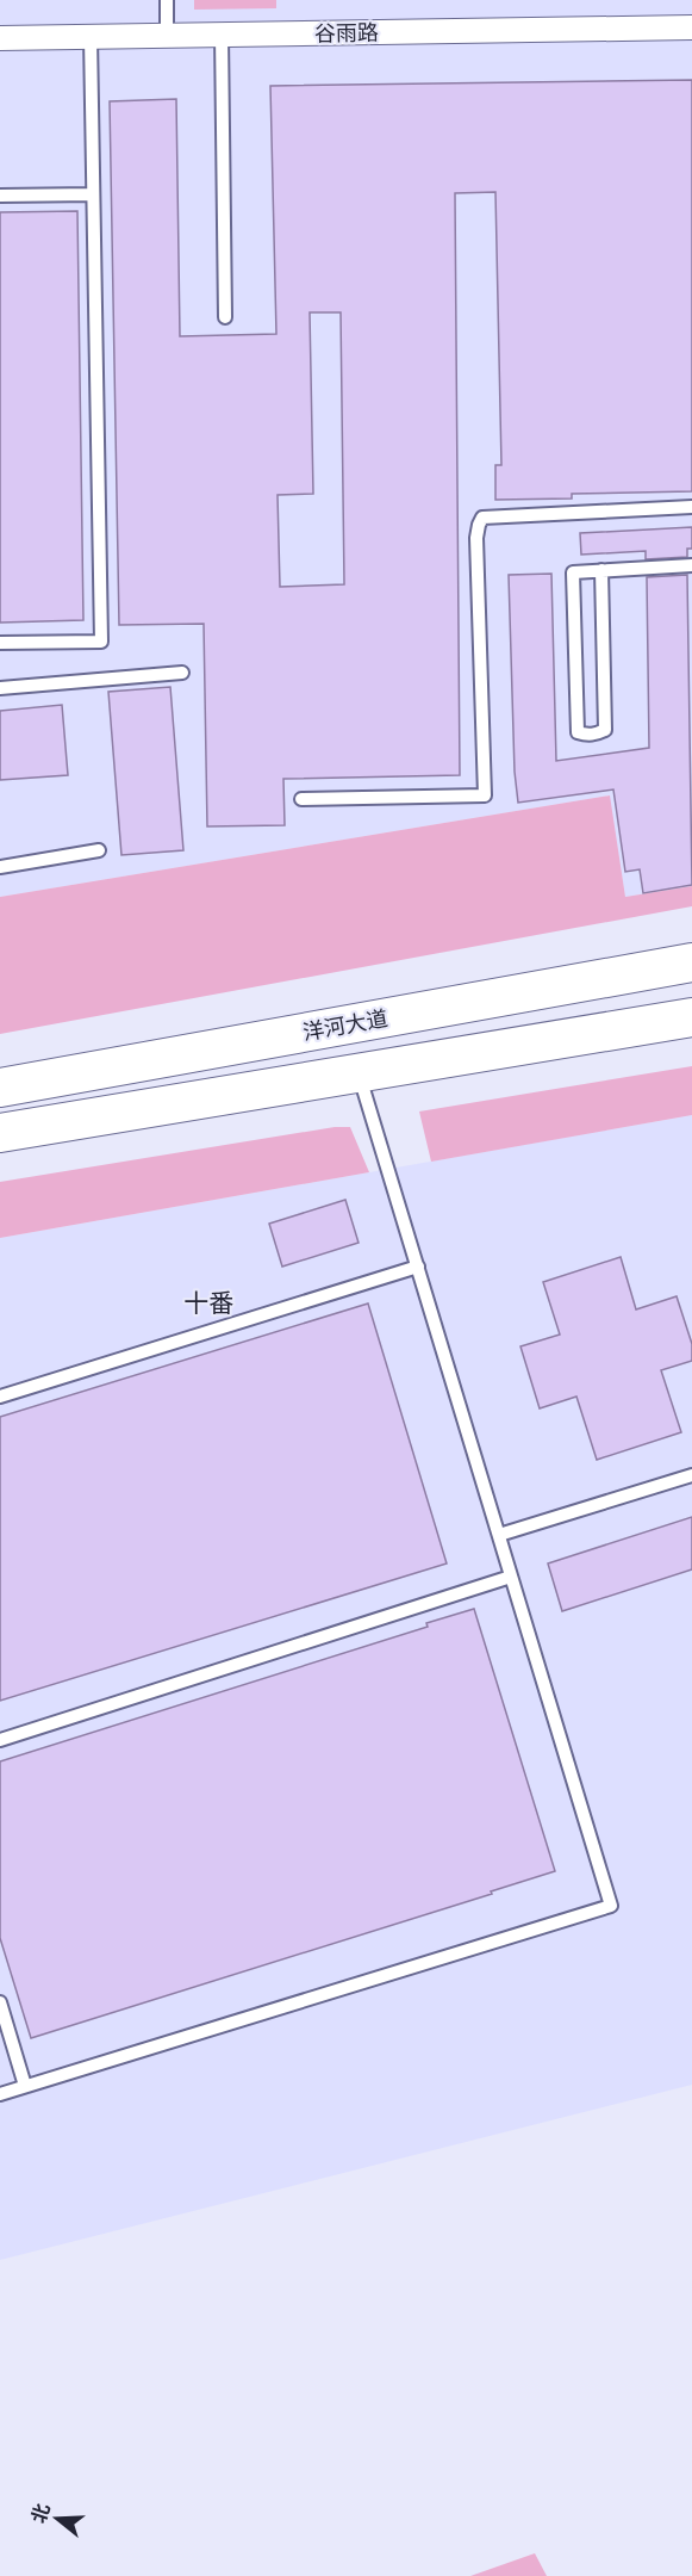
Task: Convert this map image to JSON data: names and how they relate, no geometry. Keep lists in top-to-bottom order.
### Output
{
  "streets": {
    "main road": ["洋河大道"],
    "street": ["谷雨路"]
  },
  "districts": ["十番"],
  "north": "left"
}
